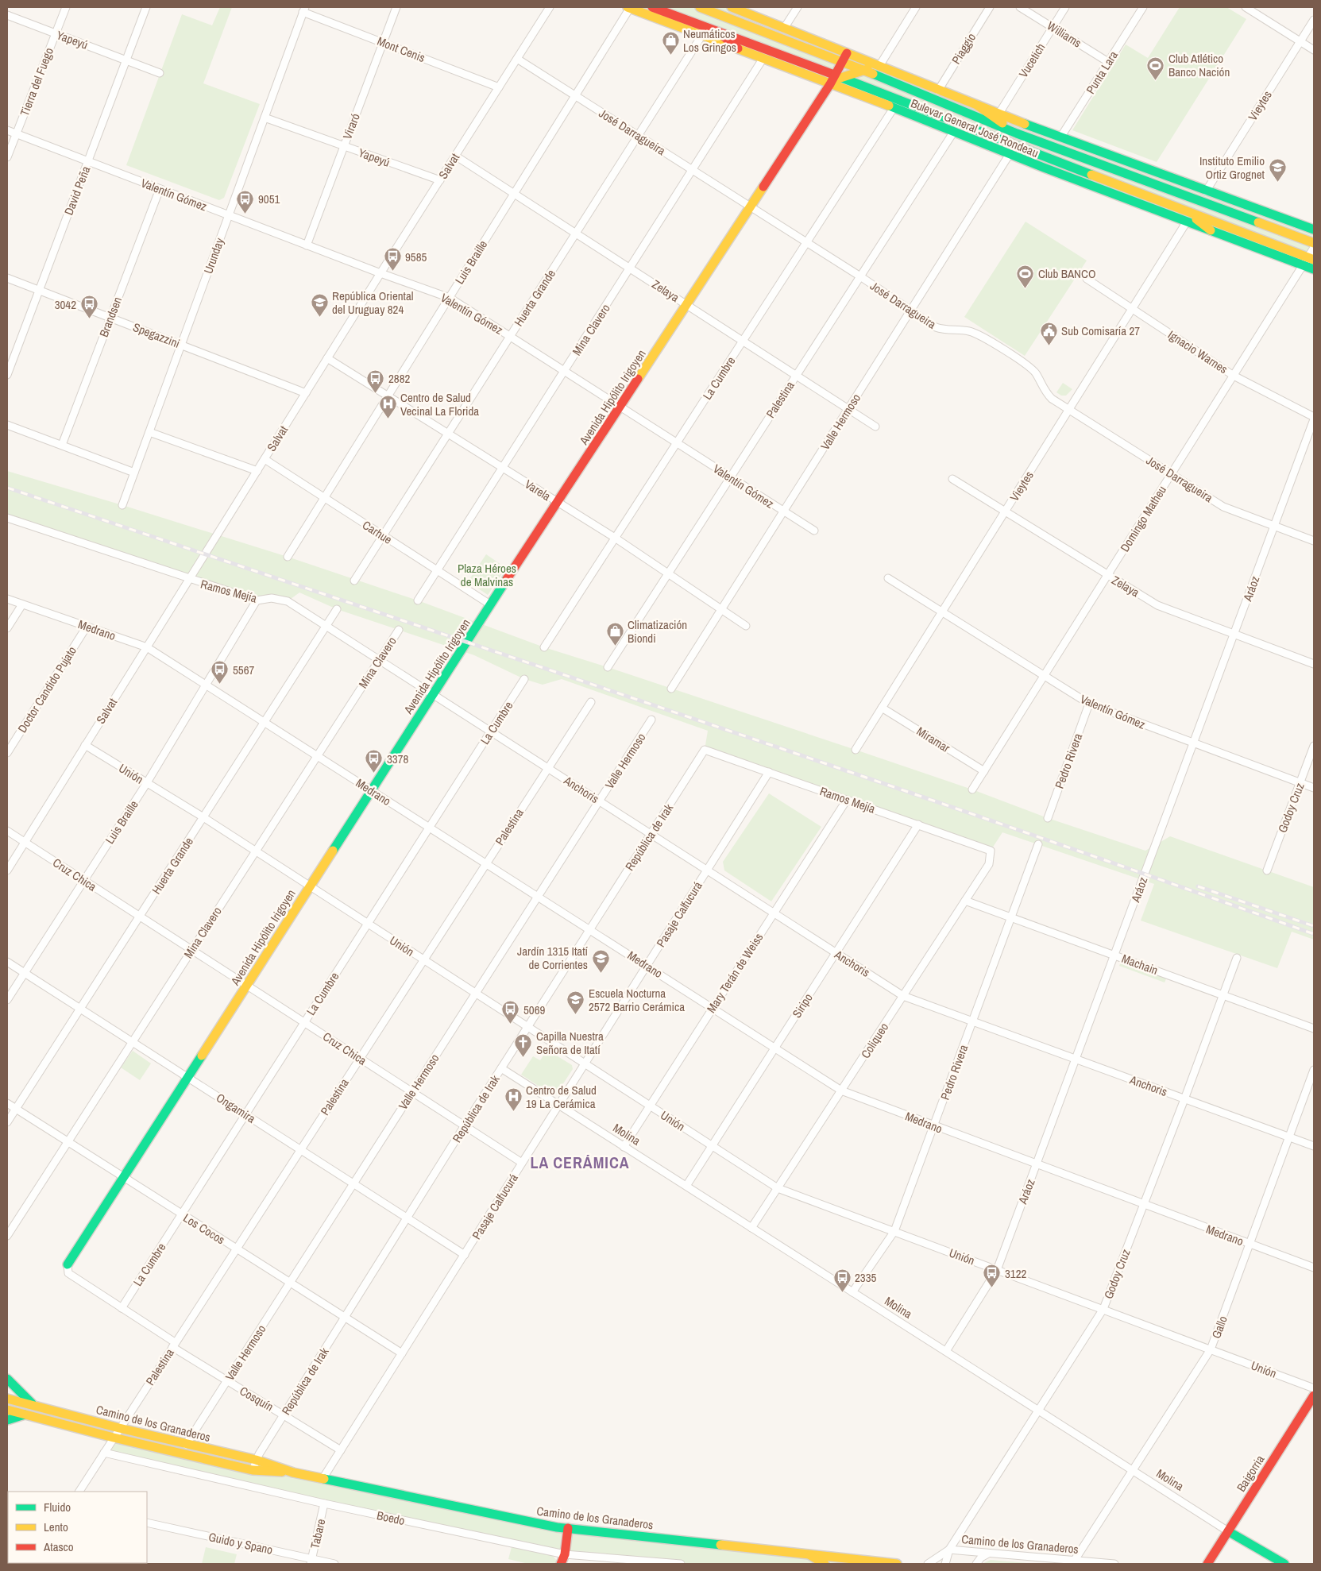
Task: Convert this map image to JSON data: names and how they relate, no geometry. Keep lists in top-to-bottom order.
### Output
{
  "streets": {
    "main road": [
      "Bulevar General José Rondeau",
      "Avenida Hipólito Irigoyen",
      "Molina",
      "Camino de los Granaderos",
      "Baigorria"
    ],
    "street": [
      "Williams",
      "Yapeyú",
      "Piaggio",
      "Mont Cenis",
      "Vucetich",
      "Punta Lara",
      "Tierra del Fuego",
      "Vieytes",
      "Viraró",
      "José Darragueira",
      "Salvat",
      "David Peña",
      "Valentín Gómez",
      "Urunday",
      "Luis Braille",
      "Zelaya",
      "Huerta Grande",
      "Brandsen",
      "Mina Clavero",
      "Spegazzini",
      "Ignacio Warnes",
      "La Cumbre",
      "Palestina",
      "Valle Hermoso",
      "Varela",
      "Domingo Matheu",
      "Carhue",
      "Aráoz",
      "Ramos Mejía",
      "Medrano",
      "Doctor Candido Pujato",
      "Miramar",
      "Pedro Rivera",
      "Unión",
      "Anchoris",
      "Godoy Cruz",
      "República de Irak",
      "Cruz Chica",
      "Pasaje Calfucurá",
      "Machain",
      "Mary Terán de Weiss",
      "Siripo",
      "Coliqueo",
      "Ongamira",
      "Los Cocos",
      "Gallo",
      "Cosquín",
      "Boedo",
      "Tabare",
      "Guido y Spano"
    ]
  },
  "crossings": [
    ["Williams", "Vucetich"],
    ["Williams", "Punta Lara"],
    ["Yapeyú", "Tierra del Fuego"],
    ["Yapeyú", "Viraró"],
    ["Yapeyú", "Salvat"],
    ["Yapeyú", "David Peña"],
    ["Yapeyú", "Urunday"],
    ["Piaggio", "Bulevar General José Rondeau"],
    ["Mont Cenis", "Viraró"],
    ["Mont Cenis", "Salvat"],
    ["Mont Cenis", "Urunday"],
    ["Vucetich", "Bulevar General José Rondeau"],
    ["Punta Lara", "Bulevar General José Rondeau"],
    ["Tierra del Fuego", "Valentín Gómez"],
    ["Vieytes", "Bulevar General José Rondeau"],
    ["Vieytes", "José Darragueira"],
    ["Vieytes", "Valentín Gómez"],
    ["Vieytes", "Zelaya"],
    ["Vieytes", "Ignacio Warnes"],
    ["Vieytes", "Miramar"],
    ["Viraró", "Valentín Gómez"],
    ["Bulevar General José Rondeau", "Luis Braille"],
    ["Bulevar General José Rondeau", "Huerta Grande"],
    ["Bulevar General José Rondeau", "Mina Clavero"],
    ["Bulevar General José Rondeau", "La Cumbre"],
    ["Bulevar General José Rondeau", "Avenida Hipólito Irigoyen"],
    ["Bulevar General José Rondeau", "Palestina"],
    ["Bulevar General José Rondeau", "Valle Hermoso"],
    ["Bulevar General José Rondeau", "Domingo Matheu"],
    ["José Darragueira", "Salvat"],
    ["José Darragueira", "Luis Braille"],
    ["José Darragueira", "Huerta Grande"],
    ["José Darragueira", "Mina Clavero"],
    ["José Darragueira", "La Cumbre"],
    ["José Darragueira", "Avenida Hipólito Irigoyen"],
    ["José Darragueira", "Palestina"],
    ["José Darragueira", "Valle Hermoso"],
    ["José Darragueira", "Domingo Matheu"],
    ["José Darragueira", "Aráoz"],
    ["Salvat", "Valentín Gómez"],
    ["Salvat", "Zelaya"],
    ["Salvat", "Spegazzini"],
    ["Salvat", "Varela"],
    ["Salvat", "Carhue"],
    ["Salvat", "Ramos Mejía"],
    ["Salvat", "Medrano"],
    ["Salvat", "Unión"],
    ["Salvat", "Cruz Chica"],
    ["David Peña", "Valentín Gómez"],
    ["David Peña", "Spegazzini"],
    ["Valentín Gómez", "Urunday"],
    ["Valentín Gómez", "Luis Braille"],
    ["Valentín Gómez", "Huerta Grande"],
    ["Valentín Gómez", "Brandsen"],
    ["Valentín Gómez", "Mina Clavero"],
    ["Valentín Gómez", "La Cumbre"],
    ["Valentín Gómez", "Avenida Hipólito Irigoyen"],
    ["Valentín Gómez", "Palestina"],
    ["Valentín Gómez", "Valle Hermoso"],
    ["Valentín Gómez", "Domingo Matheu"],
    ["Valentín Gómez", "Aráoz"],
    ["Valentín Gómez", "Pedro Rivera"],
    ["Valentín Gómez", "Godoy Cruz"],
    ["Urunday", "Spegazzini"],
    ["Luis Braille", "Zelaya"],
    ["Luis Braille", "Varela"],
    ["Luis Braille", "Carhue"],
    ["Luis Braille", "Ramos Mejía"],
    ["Luis Braille", "Medrano"],
    ["Luis Braille", "Unión"],
    ["Luis Braille", "Cruz Chica"],
    ["Luis Braille", "Ongamira"],
    ["Zelaya", "Huerta Grande"],
    ["Zelaya", "Mina Clavero"],
    ["Zelaya", "La Cumbre"],
    ["Zelaya", "Avenida Hipólito Irigoyen"],
    ["Zelaya", "Palestina"],
    ["Zelaya", "Valle Hermoso"],
    ["Zelaya", "Domingo Matheu"],
    ["Zelaya", "Aráoz"],
    ["Huerta Grande", "Varela"],
    ["Huerta Grande", "Carhue"],
    ["Huerta Grande", "Ramos Mejía"],
    ["Huerta Grande", "Medrano"],
    ["Huerta Grande", "Unión"],
    ["Huerta Grande", "Cruz Chica"],
    ["Huerta Grande", "Ongamira"],
    ["Huerta Grande", "Los Cocos"],
    ["Brandsen", "Spegazzini"],
    ["Mina Clavero", "Varela"],
    ["Mina Clavero", "Carhue"],
    ["Mina Clavero", "Ramos Mejía"],
    ["Mina Clavero", "Medrano"],
    ["Mina Clavero", "Unión"],
    ["Mina Clavero", "Cruz Chica"],
    ["Mina Clavero", "Ongamira"],
    ["Mina Clavero", "Los Cocos"],
    ["Ignacio Warnes", "Domingo Matheu"],
    ["Ignacio Warnes", "Aráoz"],
    ["La Cumbre", "Varela"],
    ["La Cumbre", "Medrano"],
    ["La Cumbre", "Unión"],
    ["La Cumbre", "Anchoris"],
    ["La Cumbre", "Cruz Chica"],
    ["La Cumbre", "Ongamira"],
    ["La Cumbre", "Los Cocos"],
    ["La Cumbre", "Cosquín"],
    ["Avenida Hipólito Irigoyen", "Varela"],
    ["Avenida Hipólito Irigoyen", "Carhue"],
    ["Avenida Hipólito Irigoyen", "Ramos Mejía"],
    ["Avenida Hipólito Irigoyen", "Medrano"],
    ["Avenida Hipólito Irigoyen", "Unión"],
    ["Avenida Hipólito Irigoyen", "Anchoris"],
    ["Avenida Hipólito Irigoyen", "Cruz Chica"],
    ["Avenida Hipólito Irigoyen", "Ongamira"],
    ["Avenida Hipólito Irigoyen", "Los Cocos"],
    ["Avenida Hipólito Irigoyen", "Cosquín"],
    ["Palestina", "Varela"],
    ["Palestina", "Medrano"],
    ["Palestina", "Unión"],
    ["Palestina", "Anchoris"],
    ["Palestina", "Cruz Chica"],
    ["Palestina", "Ongamira"],
    ["Palestina", "Los Cocos"],
    ["Palestina", "Cosquín"],
    ["Palestina", "Camino de los Granaderos"],
    ["Palestina", "Boedo"],
    ["Valle Hermoso", "Varela"],
    ["Valle Hermoso", "Medrano"],
    ["Valle Hermoso", "Unión"],
    ["Valle Hermoso", "Anchoris"],
    ["Valle Hermoso", "Cruz Chica"],
    ["Valle Hermoso", "Ongamira"],
    ["Valle Hermoso", "Los Cocos"],
    ["Valle Hermoso", "Cosquín"],
    ["Valle Hermoso", "Camino de los Granaderos"],
    ["Domingo Matheu", "Miramar"],
    ["Aráoz", "Medrano"],
    ["Aráoz", "Unión"],
    ["Aráoz", "Anchoris"],
    ["Aráoz", "Machain"],
    ["Aráoz", "Molina"],
    ["Ramos Mejía", "Anchoris"],
    ["Ramos Mejía", "República de Irak"],
    ["Ramos Mejía", "Pasaje Calfucurá"],
    ["Ramos Mejía", "Mary Terán de Weiss"],
    ["Ramos Mejía", "Siripo"],
    ["Ramos Mejía", "Coliqueo"],
    ["Medrano", "Doctor Candido Pujato"],
    ["Medrano", "Pedro Rivera"],
    ["Medrano", "Godoy Cruz"],
    ["Medrano", "República de Irak"],
    ["Medrano", "Pasaje Calfucurá"],
    ["Medrano", "Mary Terán de Weiss"],
    ["Medrano", "Siripo"],
    ["Medrano", "Coliqueo"],
    ["Medrano", "Gallo"],
    ["Pedro Rivera", "Unión"],
    ["Pedro Rivera", "Anchoris"],
    ["Pedro Rivera", "Machain"],
    ["Pedro Rivera", "Molina"],
    ["Unión", "Godoy Cruz"],
    ["Unión", "República de Irak"],
    ["Unión", "Pasaje Calfucurá"],
    ["Unión", "Mary Terán de Weiss"],
    ["Unión", "Siripo"],
    ["Unión", "Coliqueo"],
    ["Unión", "Gallo"],
    ["Anchoris", "Godoy Cruz"],
    ["Anchoris", "República de Irak"],
    ["Anchoris", "Pasaje Calfucurá"],
    ["Anchoris", "Mary Terán de Weiss"],
    ["Anchoris", "Siripo"],
    ["Anchoris", "Coliqueo"],
    ["Anchoris", "Gallo"],
    ["Godoy Cruz", "Machain"],
    ["Godoy Cruz", "Molina"],
    ["Godoy Cruz", "Camino de los Granaderos"],
    ["República de Irak", "Cruz Chica"],
    ["República de Irak", "Ongamira"],
    ["República de Irak", "Molina"],
    ["República de Irak", "Los Cocos"],
    ["República de Irak", "Cosquín"],
    ["República de Irak", "Camino de los Granaderos"],
    ["Cruz Chica", "Pasaje Calfucurá"],
    ["Pasaje Calfucurá", "Ongamira"],
    ["Pasaje Calfucurá", "Molina"],
    ["Pasaje Calfucurá", "Los Cocos"],
    ["Pasaje Calfucurá", "Cosquín"],
    ["Pasaje Calfucurá", "Camino de los Granaderos"],
    ["Machain", "Coliqueo"],
    ["Mary Terán de Weiss", "Molina"],
    ["Siripo", "Molina"],
    ["Coliqueo", "Molina"],
    ["Molina", "Gallo"],
    ["Molina", "Baigorria"],
    ["Gallo", "Camino de los Granaderos"],
    ["Boedo", "Tabare"],
    ["Tabare", "Guido y Spano"]
  ],
  "districts": ["LA CERÁMICA"],
  "parks": ["Plaza Héroes de Malvinas"],
  "places": {
    "shop": ["Neumáticos Los Gringos", "Climatización Biondi"],
    "sports": ["Club Atlético Banco Nación", "Club BANCO"],
    "school or university": [
      "Instituto Emilio Ortiz Grognet",
      "República Oriental del Uruguay 824",
      "Jardín 1315 Itatí de Corrientes",
      "Escuela Nocturna 2572 Barrio Cerámica"
    ],
    "bus stop": [
      "9051",
      "9585",
      "3042",
      "2882",
      "5567",
      "3378",
      "5069",
      "3122",
      "2335"
    ],
    "public building": ["Sub Comisaría 27"],
    "hospital": ["Centro de Salud Vecinal La Florida", "Centro de Salud 19 La Cerámica"],
    "church": ["Capilla Nuestra Señora de Itatí"]
  },
  "legend": ["Fluido", "Lento", "Atasco"]
}
